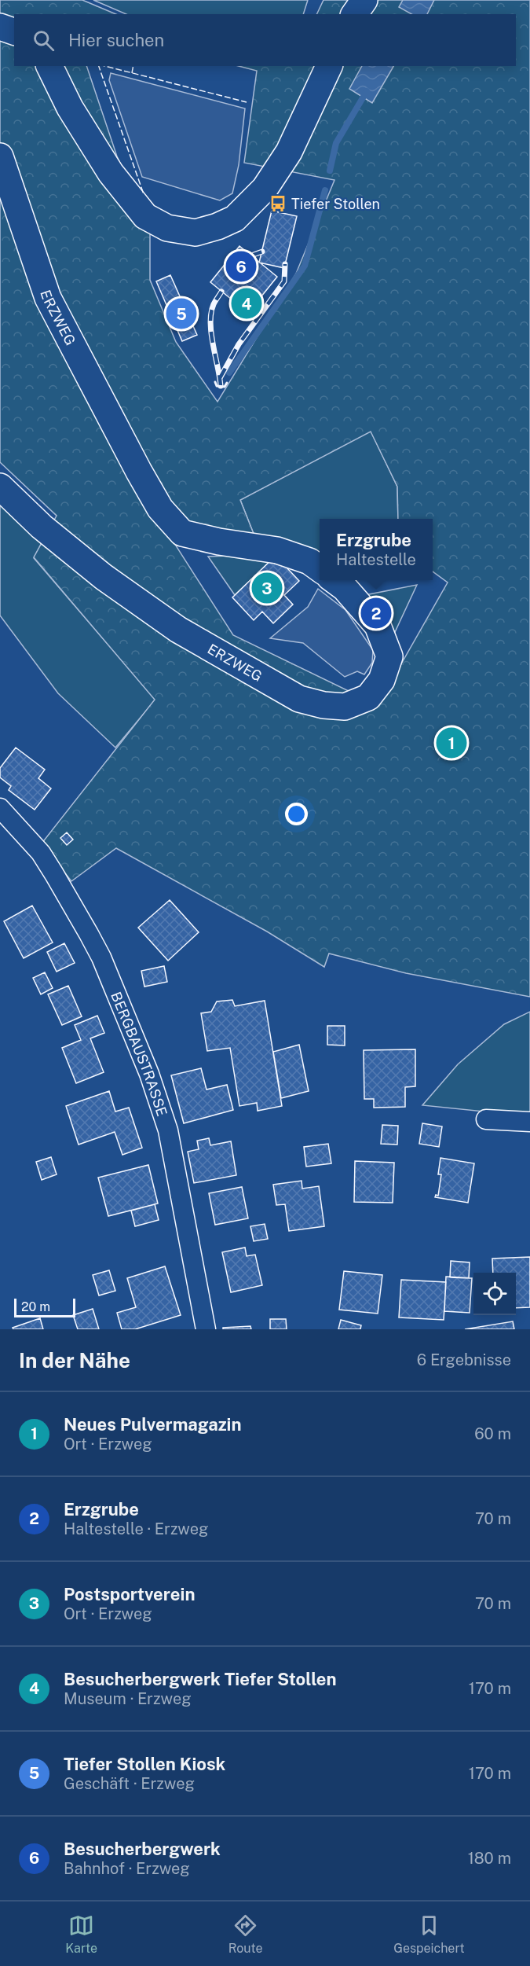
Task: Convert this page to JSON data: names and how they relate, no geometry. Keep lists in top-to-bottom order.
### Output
{
  "streets": {
    "street": ["ERZWEG", "BERGBAUSTRASSE"]
  },
  "places": {
    "bus stop": ["Tiefer Stollen"]
  },
  "scale_bar": "20 m",
  "page": {
    "search": "Hier suchen",
    "pins": [
      "6",
      "4",
      "5",
      "3",
      "2",
      "1"
    ],
    "popup": ["Erzgrube", "Haltestelle"],
    "scale": "20 m",
    "heading": ["In der Nähe", "6 Ergebnisse"],
    "list": [
      {
        "mark": "1",
        "name": "Neues Pulvermagazin",
        "note": "Ort · Erzweg",
        "value": "60 m"
      },
      {
        "mark": "2",
        "name": "Erzgrube",
        "note": "Haltestelle · Erzweg",
        "value": "70 m"
      },
      {
        "mark": "3",
        "name": "Postsportverein",
        "note": "Ort · Erzweg",
        "value": "70 m"
      },
      {
        "mark": "4",
        "name": "Besucherbergwerk Tiefer Stollen",
        "note": "Museum · Erzweg",
        "value": "170 m"
      },
      {
        "mark": "5",
        "name": "Tiefer Stollen Kiosk",
        "note": "Geschäft · Erzweg",
        "value": "170 m"
      },
      {
        "mark": "6",
        "name": "Besucherbergwerk",
        "note": "Bahnhof · Erzweg",
        "value": "180 m"
      }
    ],
    "nav": ["Karte", "Route", "Gespeichert"]
  }
}
